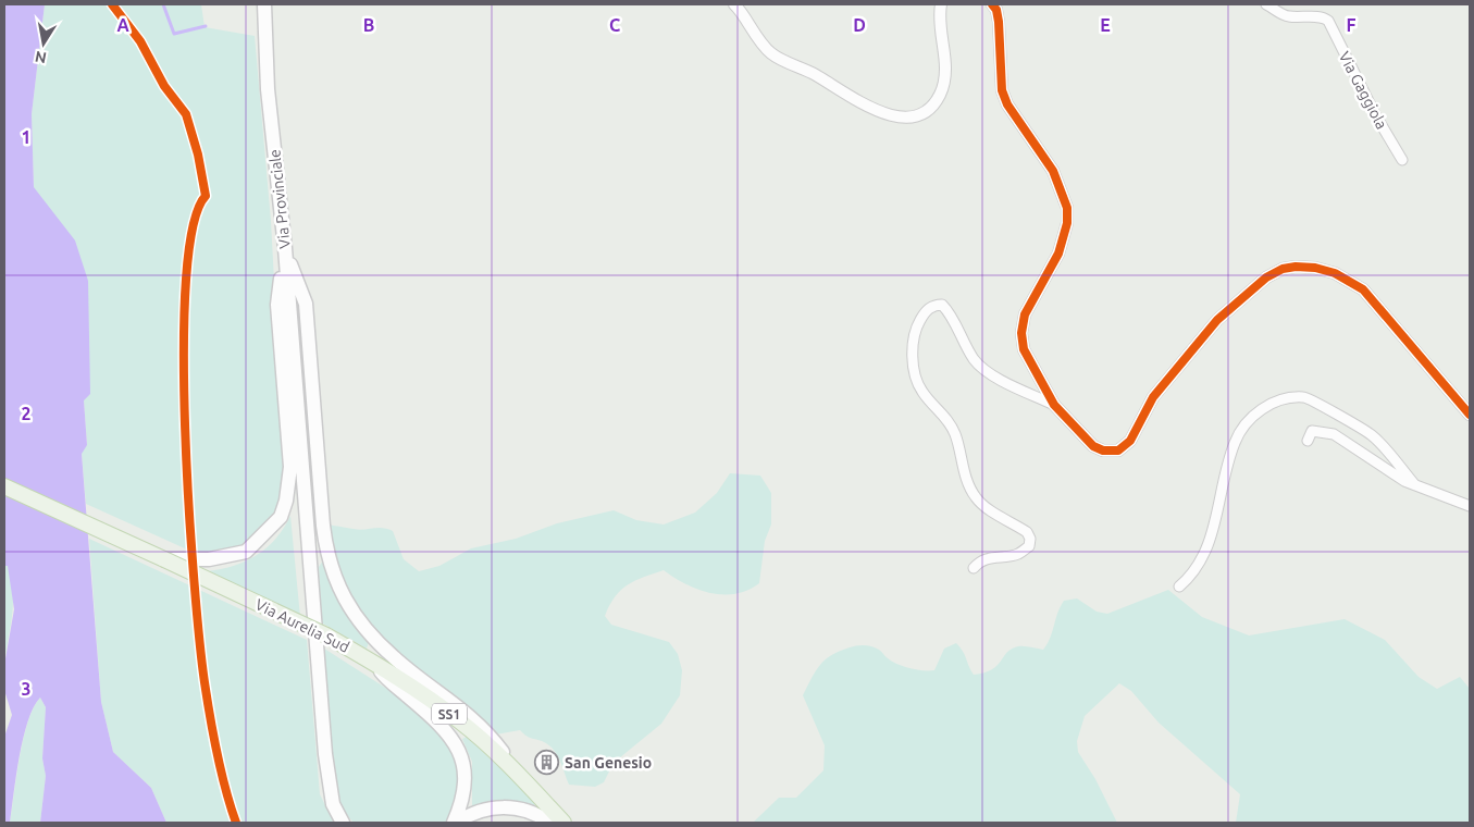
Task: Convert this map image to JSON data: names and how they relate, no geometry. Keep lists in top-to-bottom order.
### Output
{
  "streets": {
    "main road": ["Via Provinciale", "Via Aurelia Sud", "SS1"],
    "street": ["Via Gaggiola"]
  },
  "places": {
    "building": ["San Genesio"]
  },
  "north": "bottom",
  "grid": {
    "columns": [
      "A",
      "B",
      "C",
      "D",
      "E",
      "F"
    ],
    "rows": ["1", "2", "3"]
  }
}
